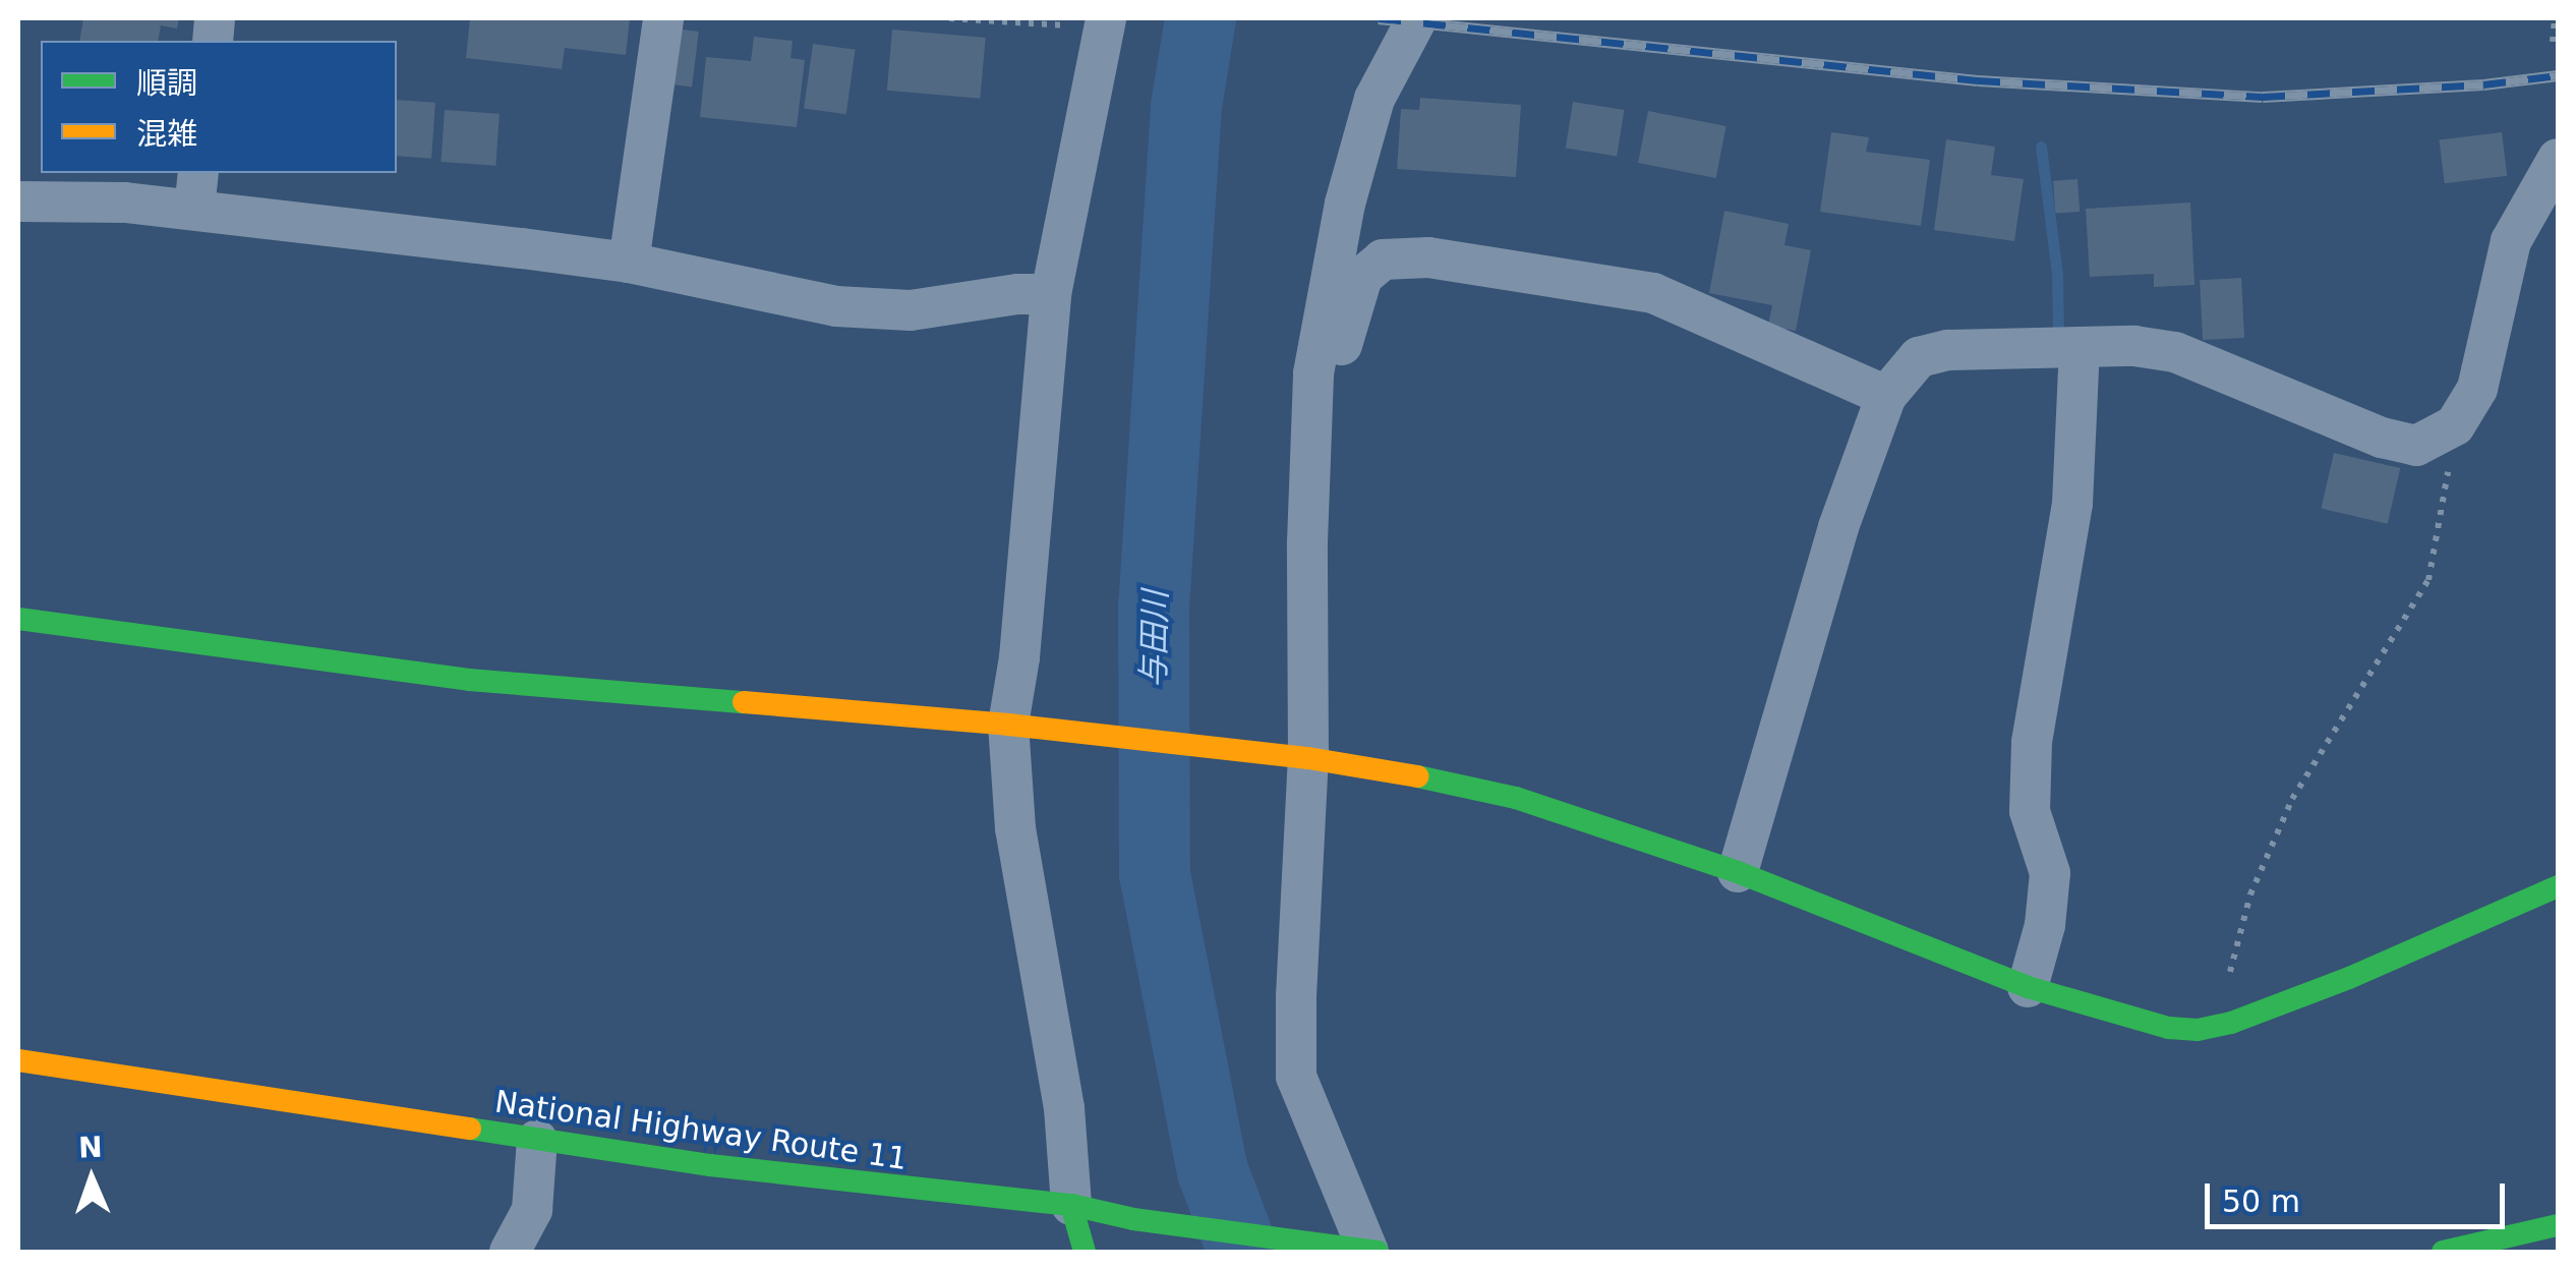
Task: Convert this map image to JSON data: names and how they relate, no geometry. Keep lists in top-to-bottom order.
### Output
{
  "streets": {
    "main road": ["National Highway Route 11"]
  },
  "water": ["与田川"],
  "legend": ["順調", "混雑"],
  "scale_bar": "50 m",
  "north": "top"
}
